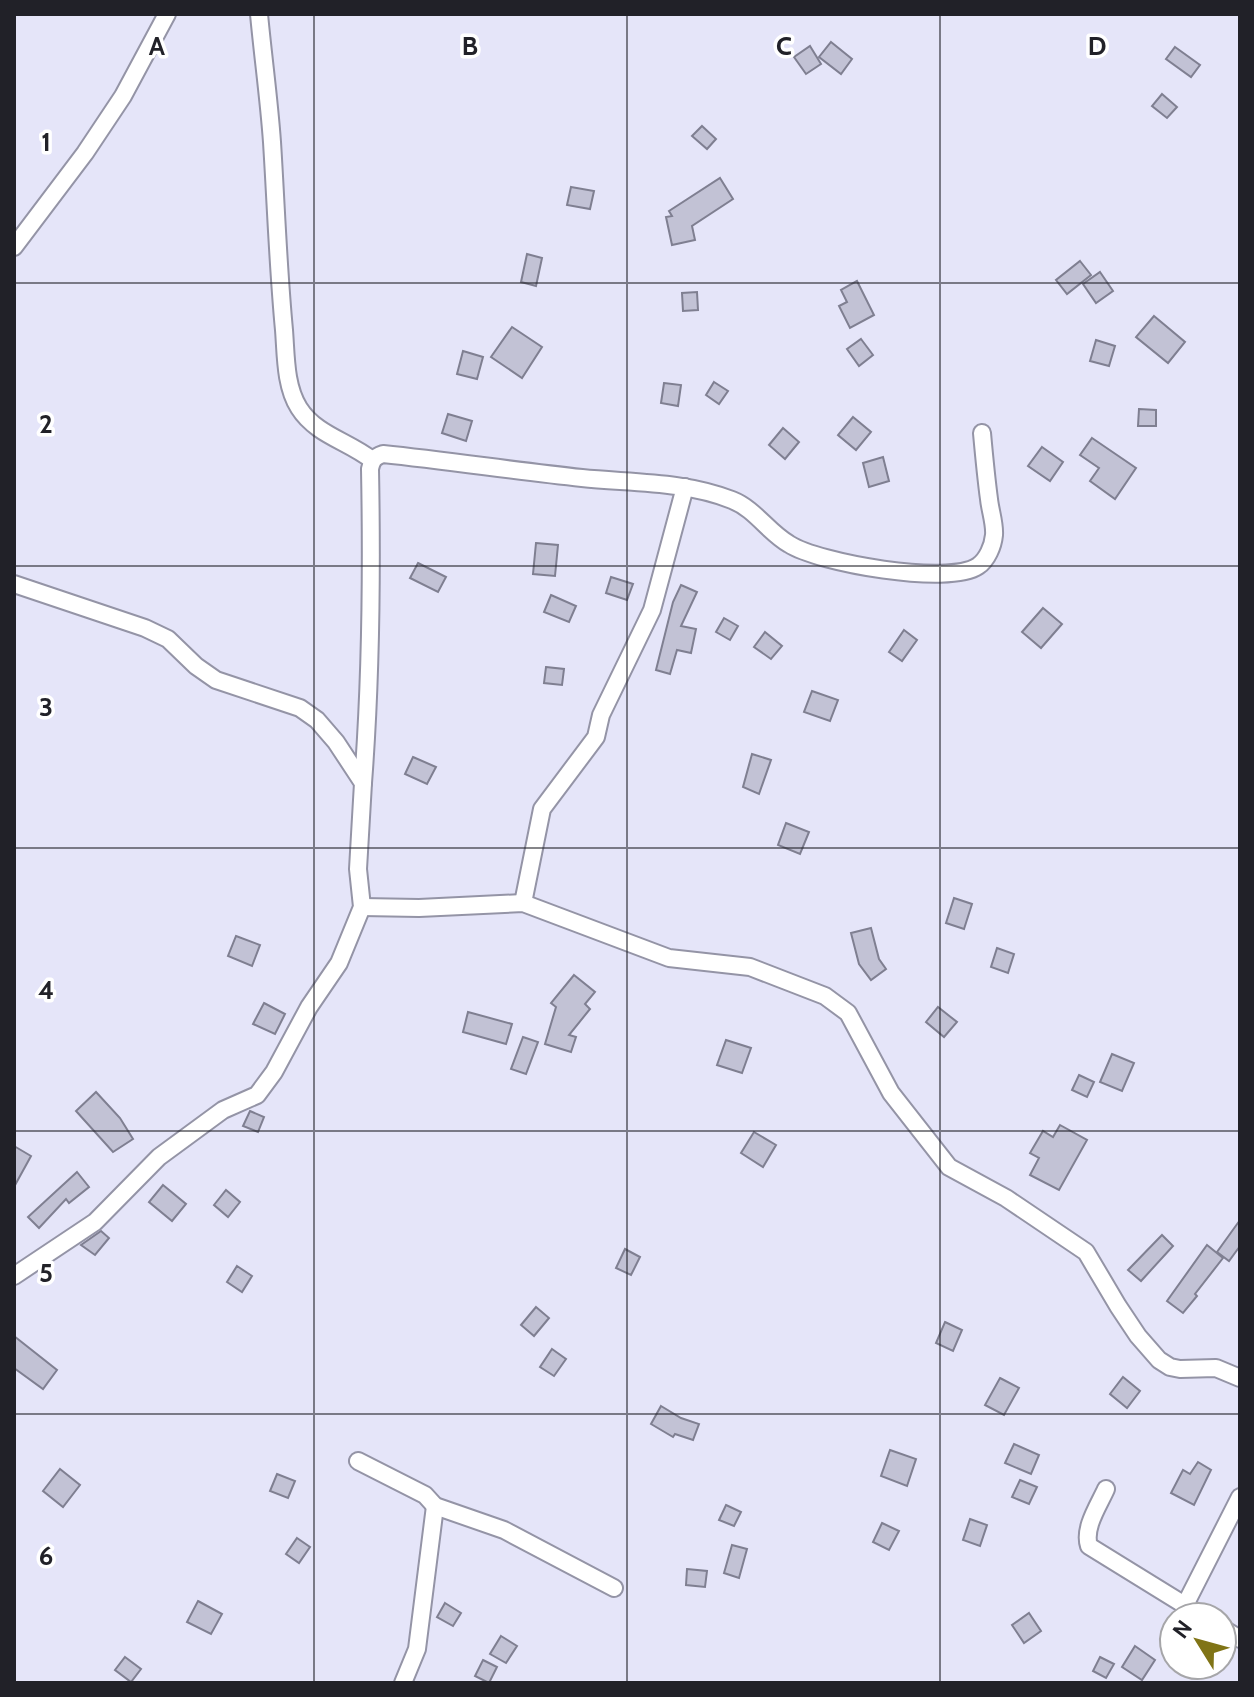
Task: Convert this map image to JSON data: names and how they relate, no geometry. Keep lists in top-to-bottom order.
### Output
{
  "north": "top left",
  "grid": {
    "columns": [
      "A",
      "B",
      "C",
      "D"
    ],
    "rows": [
      "1",
      "2",
      "3",
      "4",
      "5",
      "6"
    ]
  }
}
